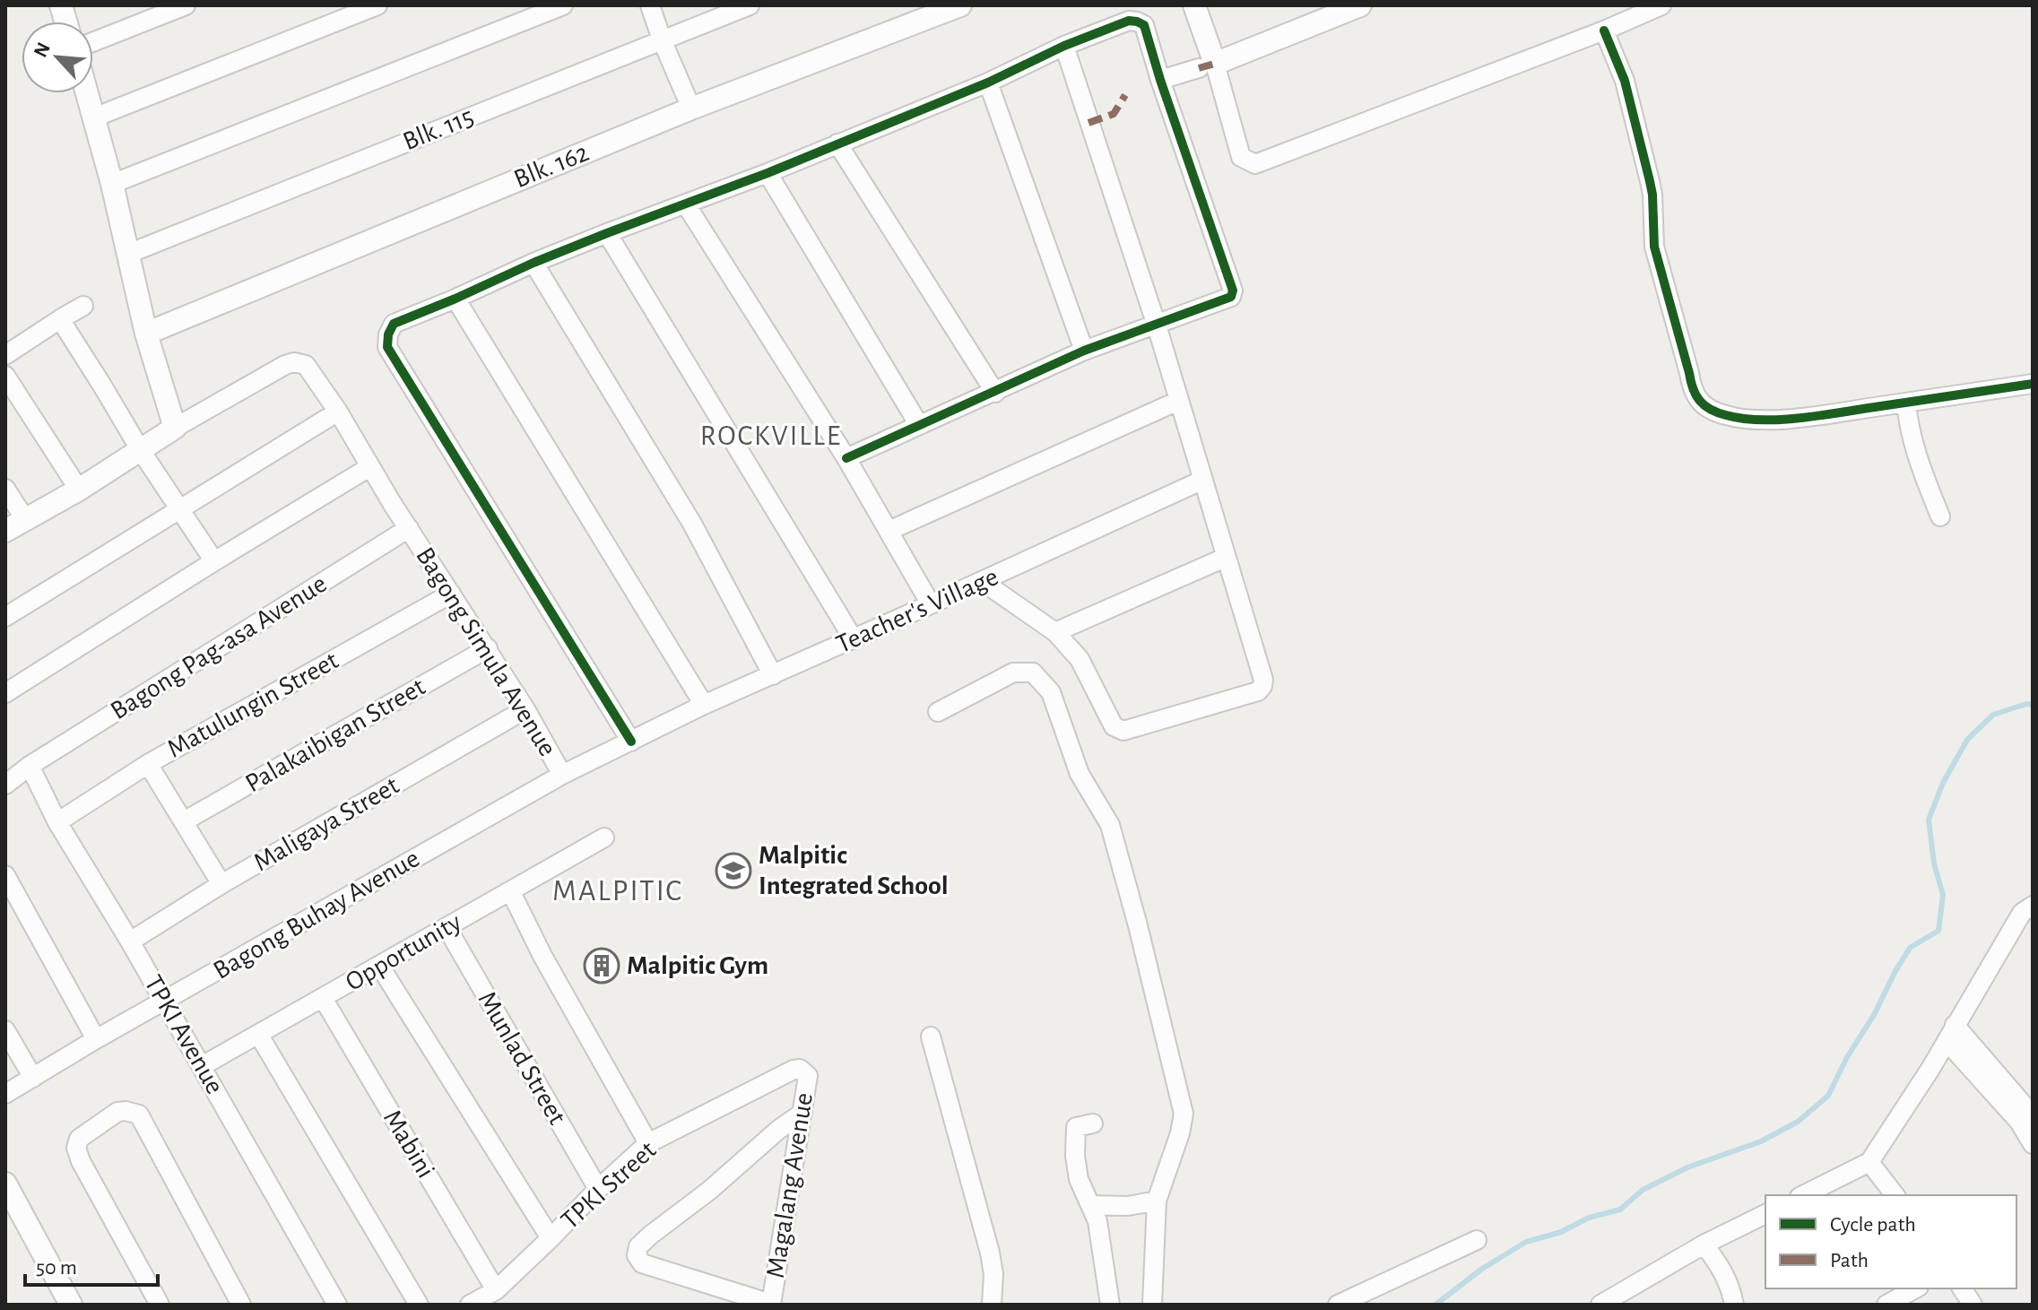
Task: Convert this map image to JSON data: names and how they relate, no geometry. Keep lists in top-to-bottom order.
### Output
{
  "streets": {
    "street": [
      "Blk. 115",
      "Blk. 162",
      "Teacher's Village",
      "Bagong Pag-asa Avenue",
      "Bagong Simula Avenue",
      "Matulungin Street",
      "Palakaibigan Street",
      "Maligaya Street",
      "Bagong Buhay Avenue",
      "Opportunity",
      "TPKI Avenue",
      "Munlad Street",
      "Mabini",
      "TPKI Street",
      "Magalang Avenue"
    ]
  },
  "crossings": [
    ["Teacher's Village", "Bagong Buhay Avenue"],
    ["Bagong Pag-asa Avenue", "Bagong Simula Avenue"],
    ["Bagong Pag-asa Avenue", "TPKI Avenue"],
    ["Bagong Simula Avenue", "Matulungin Street"],
    ["Bagong Simula Avenue", "Palakaibigan Street"],
    ["Bagong Simula Avenue", "Maligaya Street"],
    ["Bagong Simula Avenue", "Bagong Buhay Avenue"],
    ["Matulungin Street", "TPKI Avenue"],
    ["Maligaya Street", "TPKI Avenue"],
    ["Bagong Buhay Avenue", "TPKI Avenue"],
    ["Opportunity", "TPKI Avenue"],
    ["Opportunity", "Munlad Street"],
    ["Opportunity", "Mabini"],
    ["Munlad Street", "TPKI Street"],
    ["Mabini", "TPKI Street"],
    ["TPKI Street", "Magalang Avenue"]
  ],
  "districts": ["ROCKVILLE", "MALPITIC"],
  "places": {
    "school or university": ["Malpitic Integrated School"],
    "building": ["Malpitic Gym"]
  },
  "legend": ["Cycle path", "Path"],
  "scale_bar": "50 m",
  "north": "top left"
}
